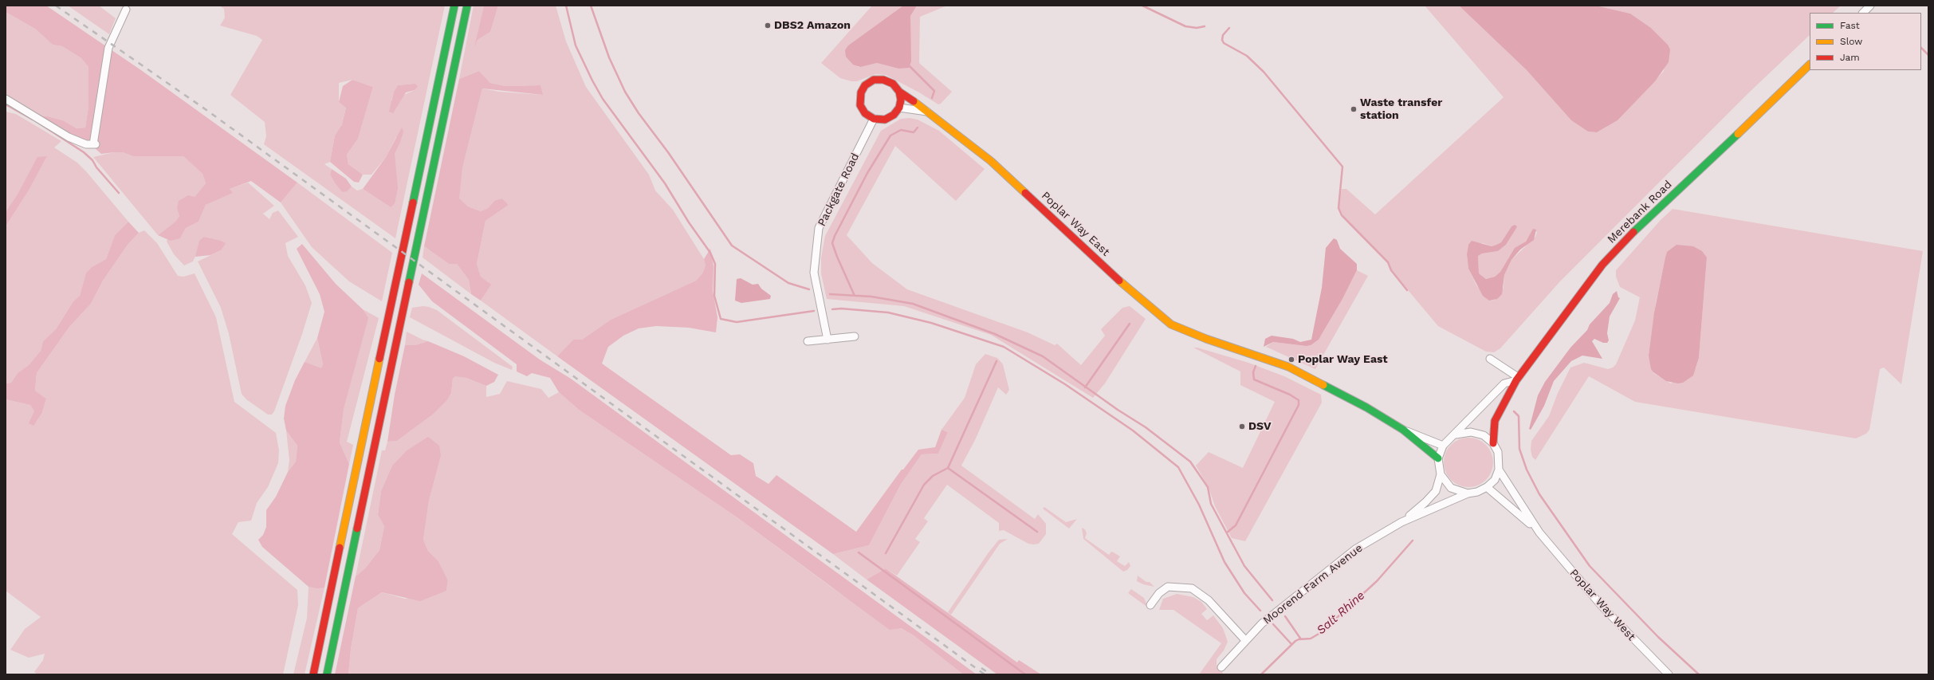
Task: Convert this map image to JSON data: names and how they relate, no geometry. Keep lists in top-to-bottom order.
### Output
{
  "streets": {
    "main road": ["Merebank Road", "Poplar Way East"],
    "street": ["Packgate Road", "Moorend Farm Avenue", "Poplar Way West"]
  },
  "crossings": [
    ["Packgate Road", "Poplar Way East"],
    ["Merebank Road", "Poplar Way East"],
    ["Merebank Road", "Moorend Farm Avenue"],
    ["Merebank Road", "Poplar Way West"],
    ["Poplar Way East", "Moorend Farm Avenue"],
    ["Poplar Way East", "Poplar Way West"],
    ["Moorend Farm Avenue", "Poplar Way West"]
  ],
  "water": ["Salt Rhine"],
  "places": [
    "DBS2 Amazon",
    "Waste transfer station",
    "Poplar Way East",
    "DSV"
  ],
  "legend": ["Fast", "Slow", "Jam"]
}
